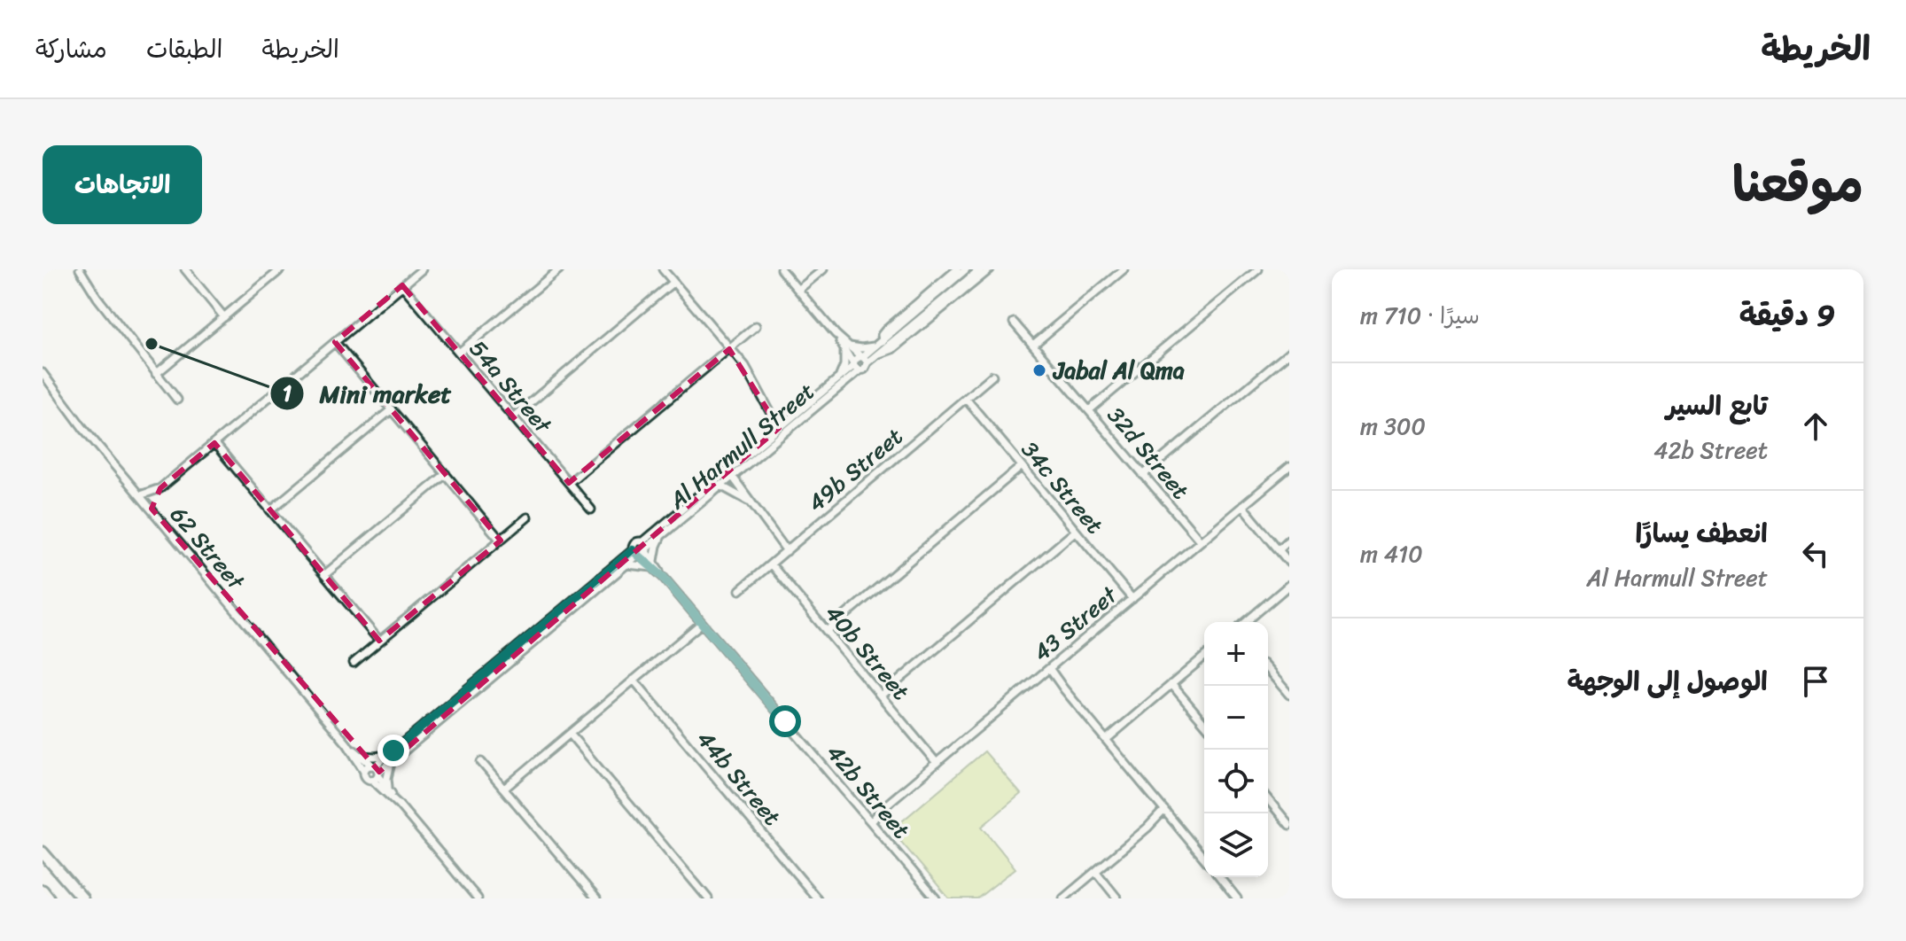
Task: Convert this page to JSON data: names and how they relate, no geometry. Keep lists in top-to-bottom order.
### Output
{
  "streets": {
    "street": [
      "54a Street",
      "Al Harmull Street",
      "32d Street",
      "49b Street",
      "34c Street",
      "62 Street",
      "43 Street",
      "40b Street",
      "44b Street",
      "42b Street"
    ]
  },
  "crossings": [
    ["Al Harmull Street", "42b Street"],
    ["32d Street", "43 Street"],
    ["49b Street", "34c Street"],
    ["49b Street", "40b Street"],
    ["34c Street", "43 Street"],
    ["43 Street", "40b Street"],
    ["43 Street", "42b Street"]
  ],
  "places": ["Mini market", "Jabal Al Qma"],
  "page": {
    "header": "الخريطة",
    "nav": ["الخريطة", "الطبقات", "مشاركة"],
    "title": "موقعنا",
    "buttons": "الاتجاهات",
    "heading": ["9 دقيقة", "سيرًا · 710 m"],
    "list": [
      ["تابع السير", "42b Street", "300 m"],
      ["انعطف يسارًا", "Al Harmull Street", "410 m"],
      "الوصول إلى الوجهة"
    ],
    "map_buttons": ["+", "−"]
  }
}
